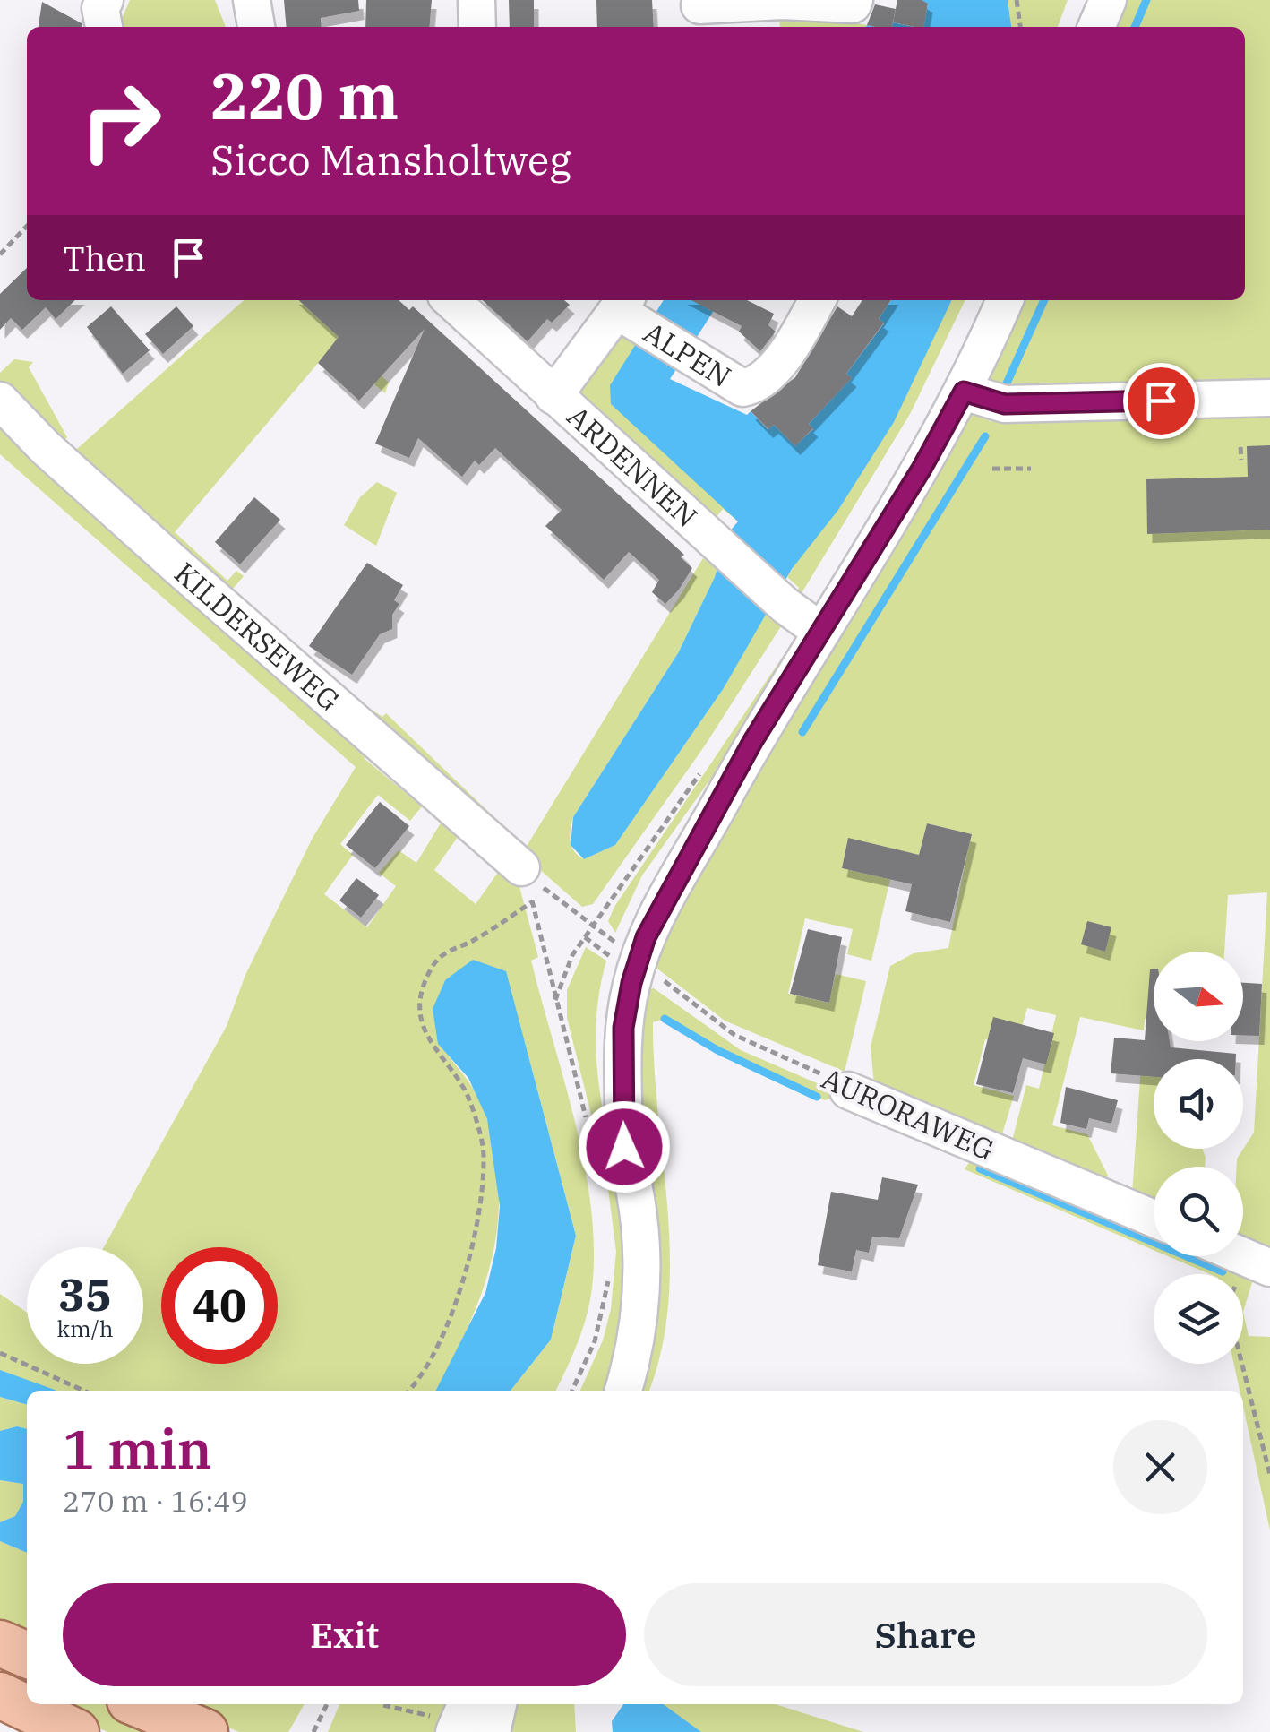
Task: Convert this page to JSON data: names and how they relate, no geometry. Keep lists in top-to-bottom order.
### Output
{
  "streets": {
    "street": [
      "ALPEN",
      "ARDENNEN",
      "KILDERSEWEG",
      "AURORAWEG"
    ]
  },
  "north": "right",
  "page": {
    "turn": ["220 m", "Sicco Mansholtweg"],
    "then": "Then",
    "speed": "35 km/h",
    "limit": "40",
    "heading": ["1 min", "270 m · 16:49"],
    "buttons": ["Exit", "Share"]
  }
}
